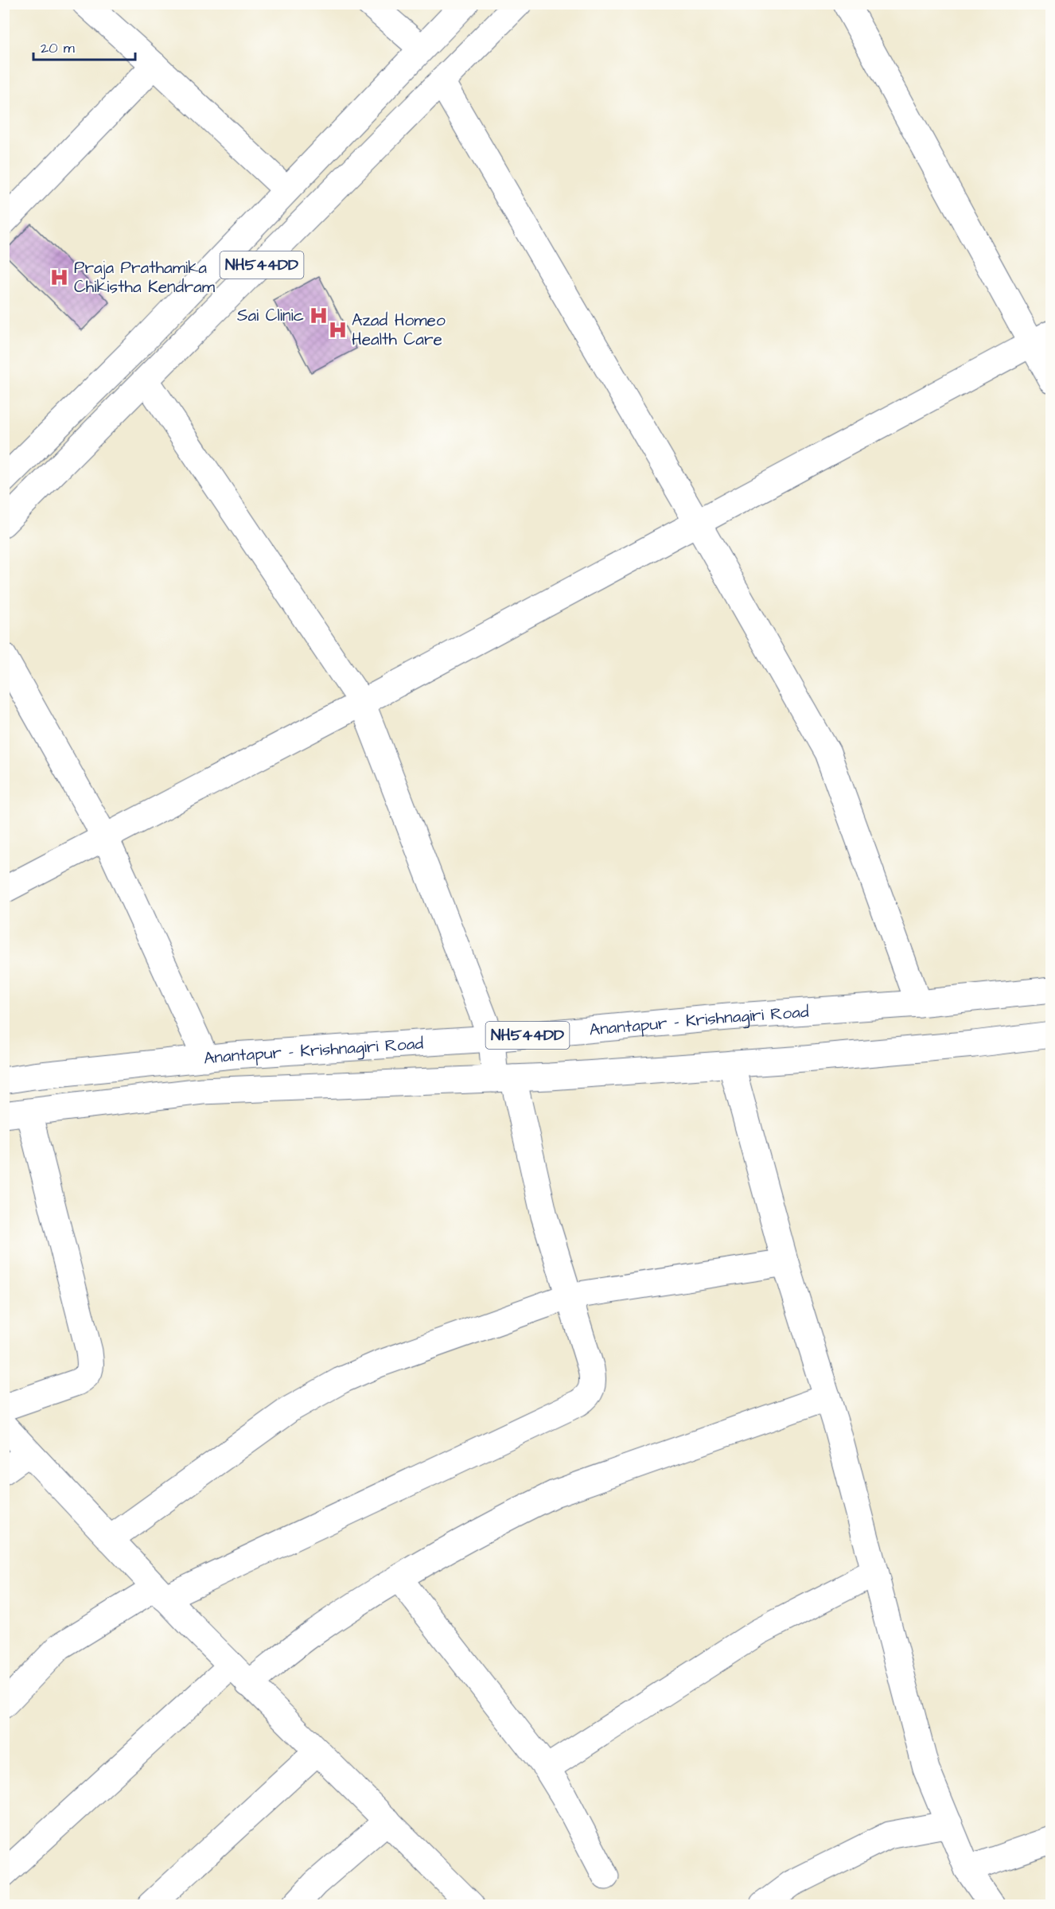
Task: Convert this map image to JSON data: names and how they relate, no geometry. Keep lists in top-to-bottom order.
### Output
{
  "streets": {
    "main road": ["NH544DD", "Anantapur - Krishnagiri Road"]
  },
  "places": {
    "hospital": ["Praja Prathamika Chikistha Kendram", "Sai Clinic", "Azad Homeo Health Care"]
  },
  "scale_bar": "20 m"
}
